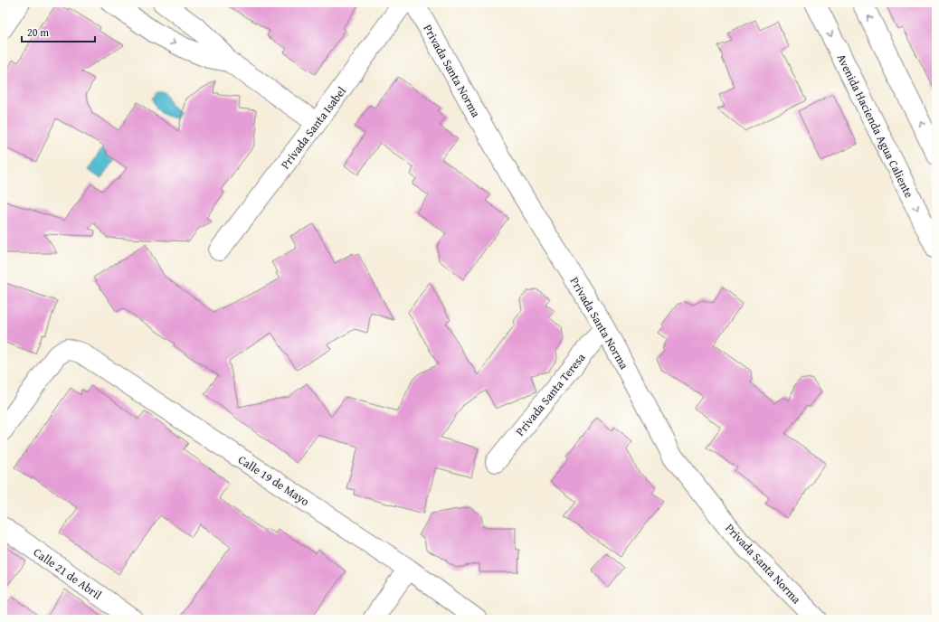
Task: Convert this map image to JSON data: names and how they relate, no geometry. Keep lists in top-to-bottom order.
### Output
{
  "streets": {
    "street": [
      "Privada Santa Norma",
      "Avenida Hacienda Agua Caliente",
      "Privada Santa Isabel",
      "Privada Santa Teresa",
      "Calle 19 de Mayo",
      "Calle 21 de Abril"
    ]
  },
  "crossings": [
    ["Privada Santa Norma", "Privada Santa Teresa"]
  ],
  "scale_bar": "20 m"
}
